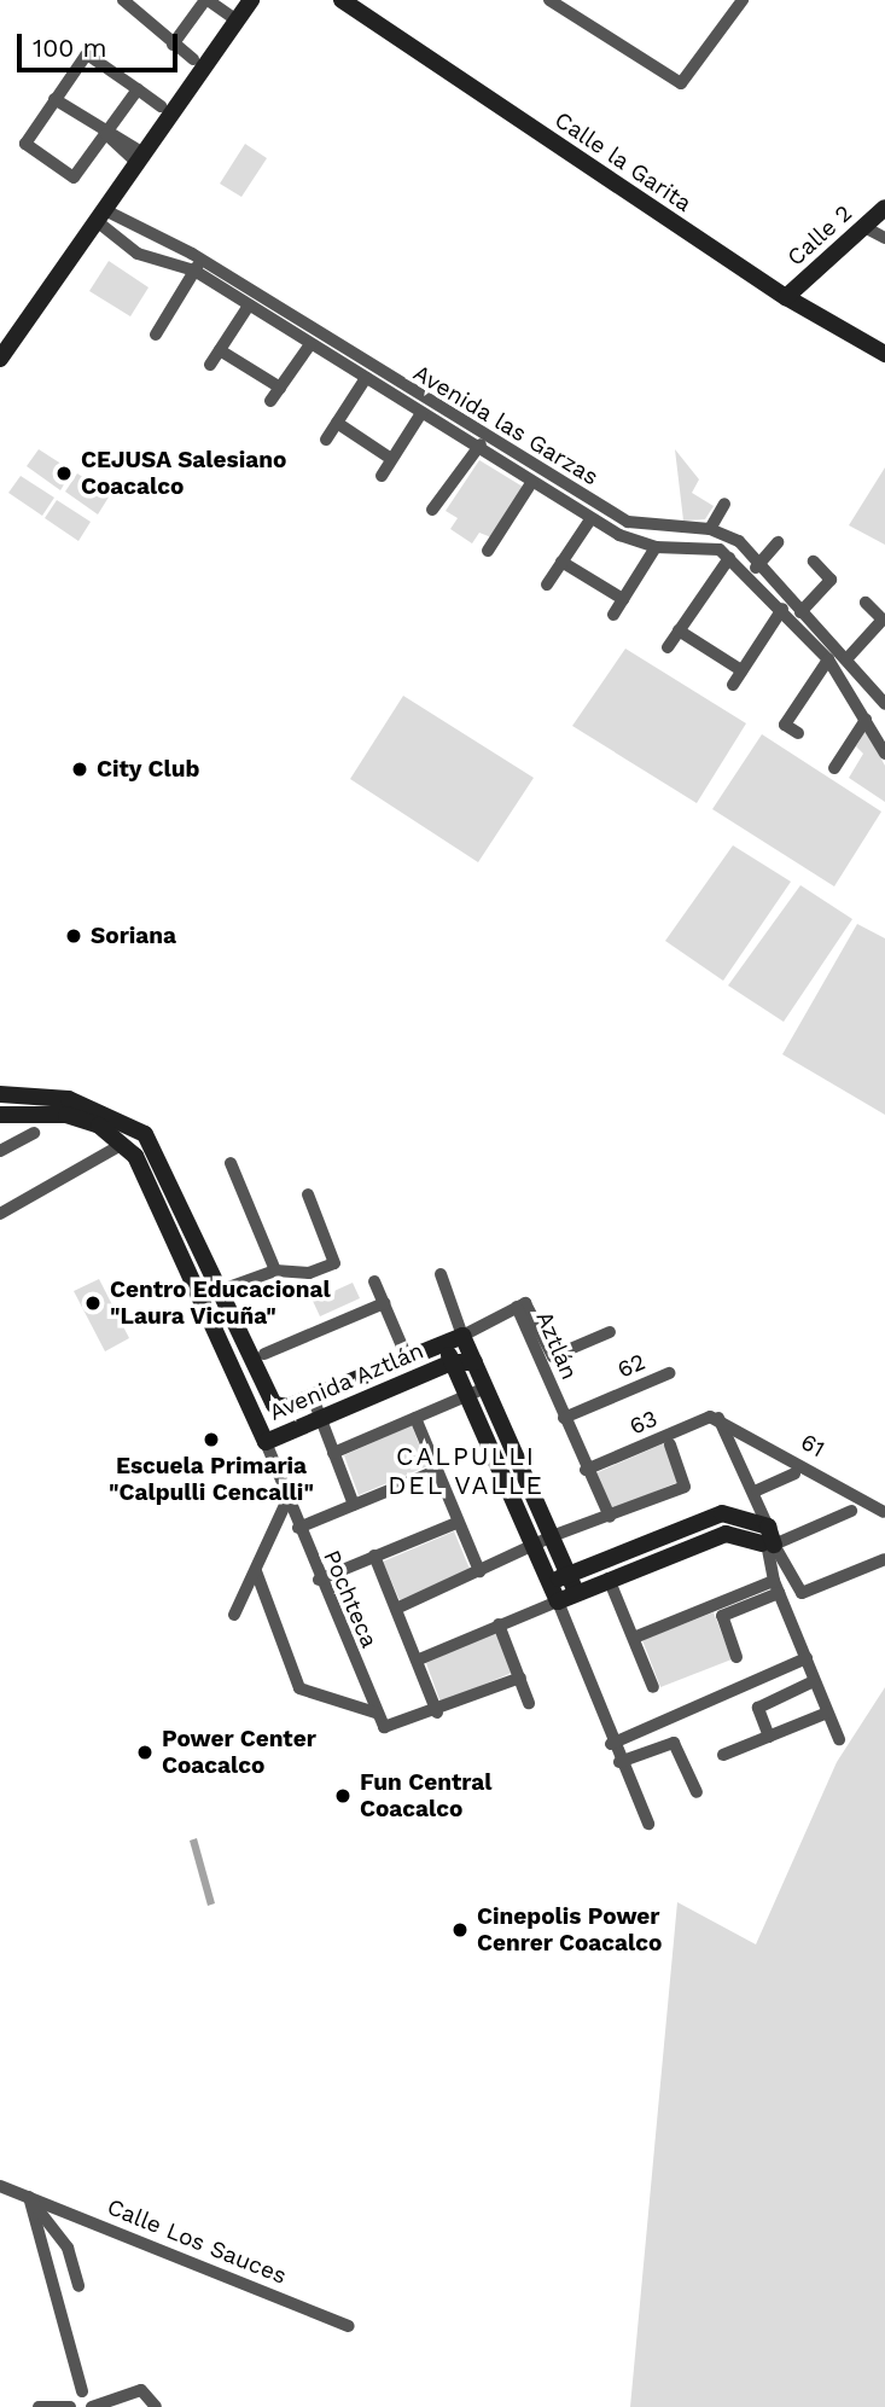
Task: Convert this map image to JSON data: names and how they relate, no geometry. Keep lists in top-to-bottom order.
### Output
{
  "streets": {
    "street": [
      "Calle la Garita",
      "Calle 2",
      "Avenida las Garzas",
      "Aztlán",
      "62",
      "Avenida Aztlán",
      "63",
      "61",
      "Pochteca",
      "Calle Los Sauces"
    ]
  },
  "crossings": [
    ["Calle la Garita", "Calle 2"],
    ["Aztlán", "62"],
    ["Aztlán", "Avenida Aztlán"],
    ["Aztlán", "63"],
    ["Avenida Aztlán", "Pochteca"],
    ["63", "61"]
  ],
  "districts": ["CALPULLI DEL VALLE"],
  "places": [
    "CEJUSA Salesiano Coacalco",
    "City Club",
    "Soriana",
    "Centro Educacional \"Laura Vicuña\"",
    "Escuela Primaria \"Calpulli Cencalli\"",
    "Power Center Coacalco",
    "Fun Central Coacalco",
    "Cinepolis Power Cenrer Coacalco"
  ],
  "scale_bar": "100 m"
}
